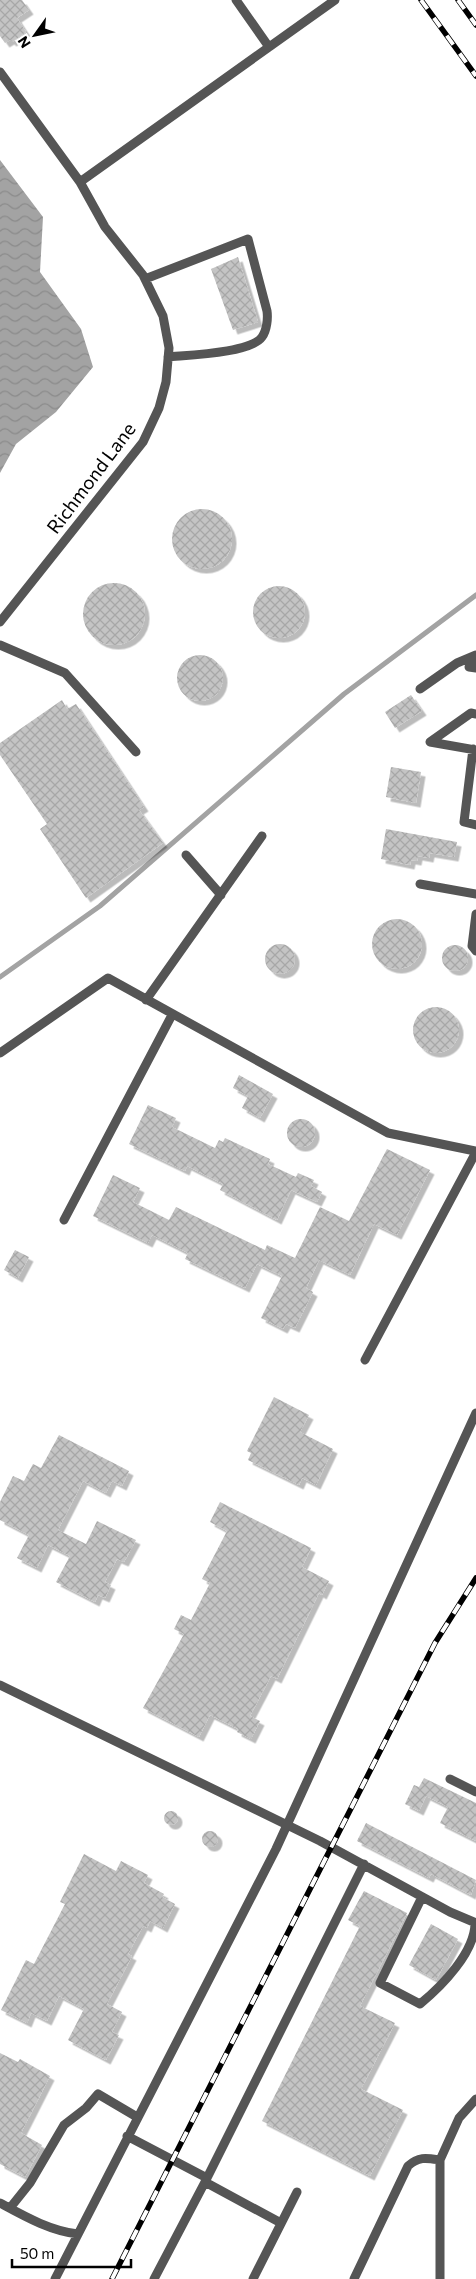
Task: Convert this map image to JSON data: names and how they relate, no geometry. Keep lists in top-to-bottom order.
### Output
{
  "streets": {
    "lane": ["Richmond Lane"]
  },
  "scale_bar": "50 m",
  "north": "bottom left"
}
